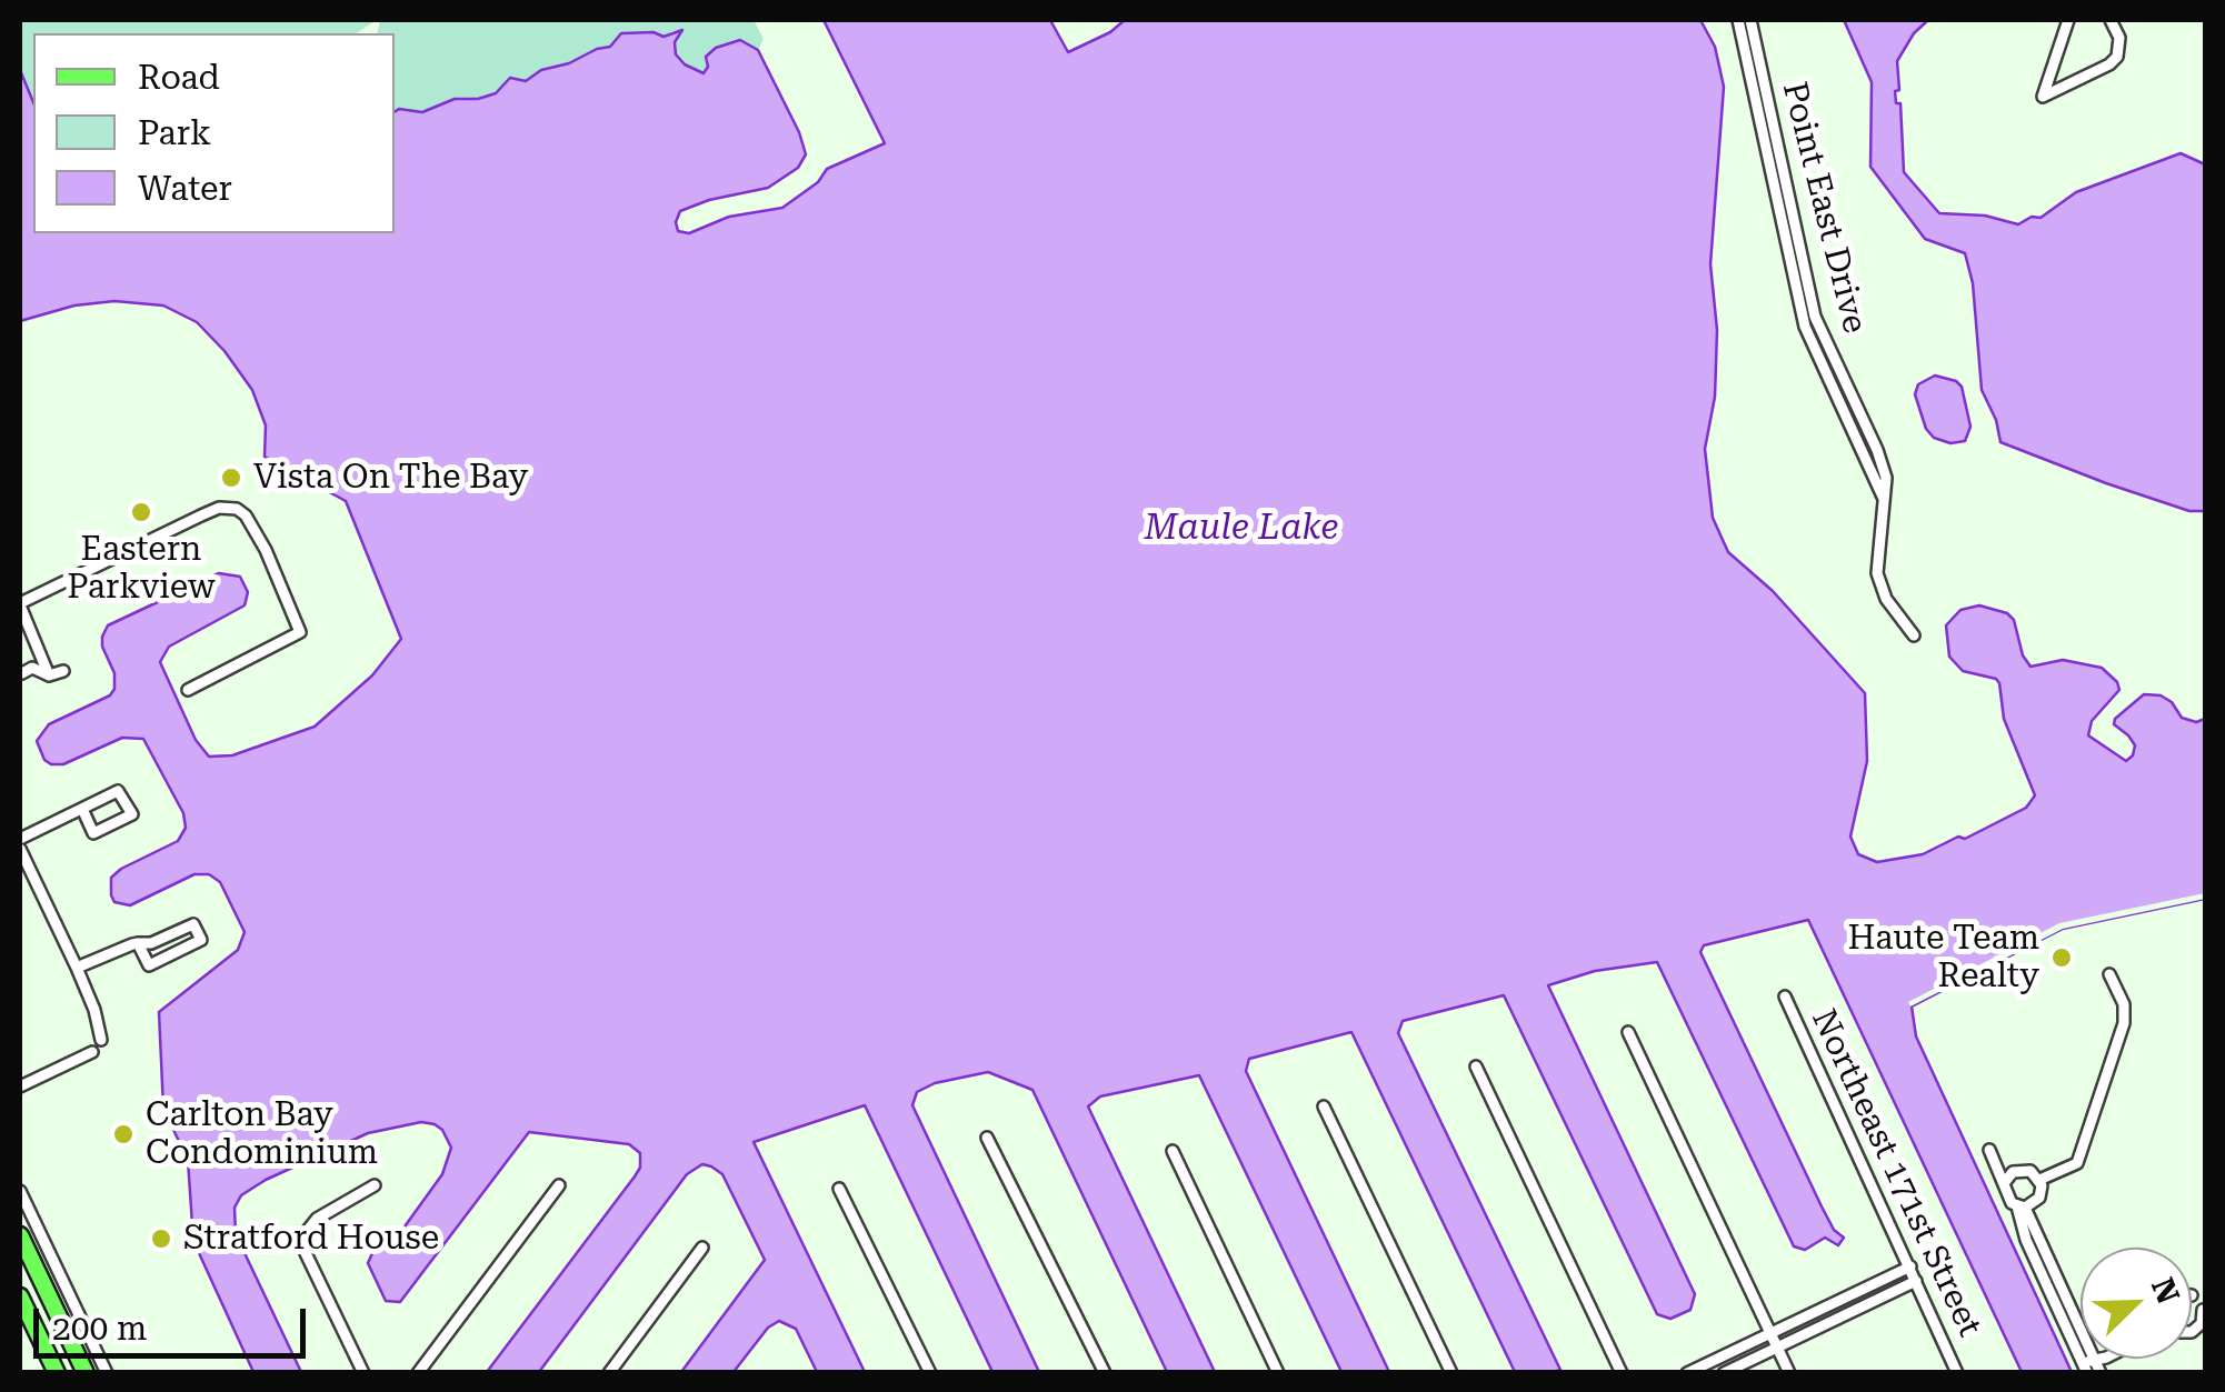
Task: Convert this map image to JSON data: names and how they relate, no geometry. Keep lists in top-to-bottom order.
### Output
{
  "streets": {
    "street": ["Point East Drive", "Northeast 171st Street"]
  },
  "water": ["Maule Lake"],
  "places": [
    "Vista On The Bay",
    "Eastern Parkview",
    "Haute Team Realty",
    "Carlton Bay Condominium",
    "Stratford House"
  ],
  "legend": ["Road", "Park", "Water"],
  "scale_bar": "200 m",
  "north": "top right"
}
